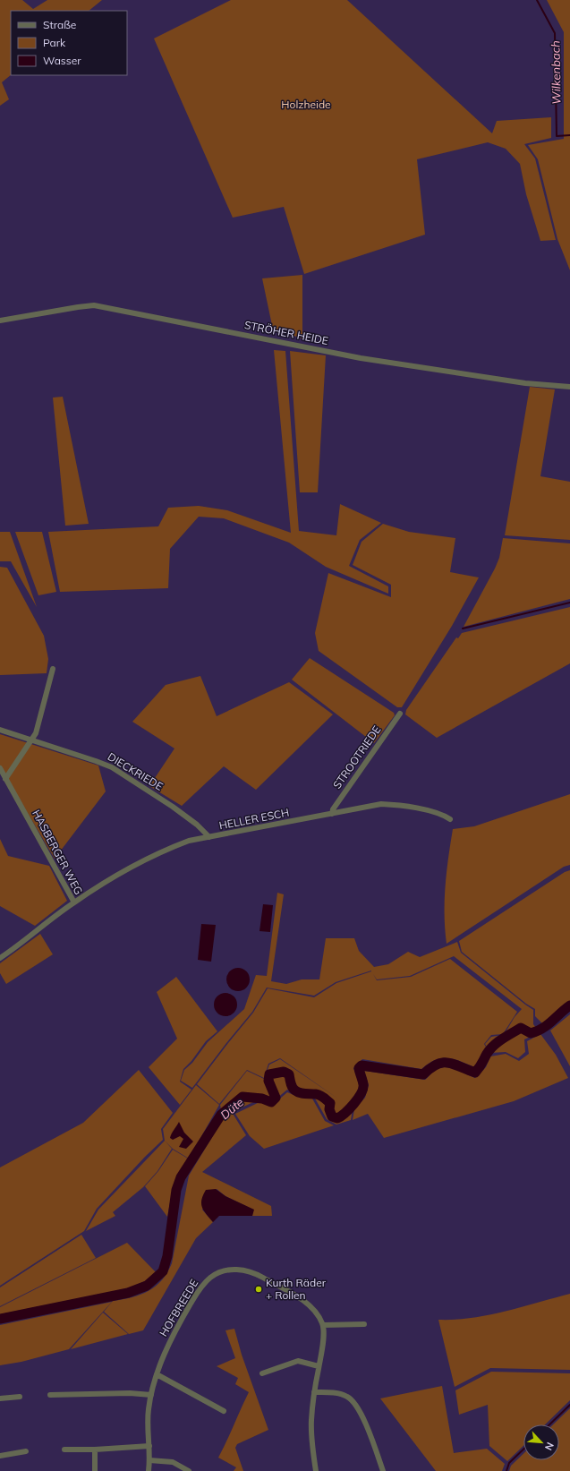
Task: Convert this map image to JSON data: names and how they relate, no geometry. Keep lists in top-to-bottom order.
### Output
{
  "streets": {
    "street": [
      "STRÖHER HEIDE",
      "STROOTRIEDE",
      "DIECKRIEDE",
      "HELLER ESCH",
      "HASBERGER WEG",
      "HOFBREEDE"
    ]
  },
  "crossings": [
    ["STROOTRIEDE", "HELLER ESCH"],
    ["DIECKRIEDE", "HELLER ESCH"],
    ["HELLER ESCH", "HASBERGER WEG"]
  ],
  "water": ["Wilkenbach", "Düte"],
  "parks": ["Holzheide"],
  "places": ["Kurth Räder + Rollen"],
  "legend": ["Straße", "Park", "Wasser"],
  "north": "bottom right"
}
